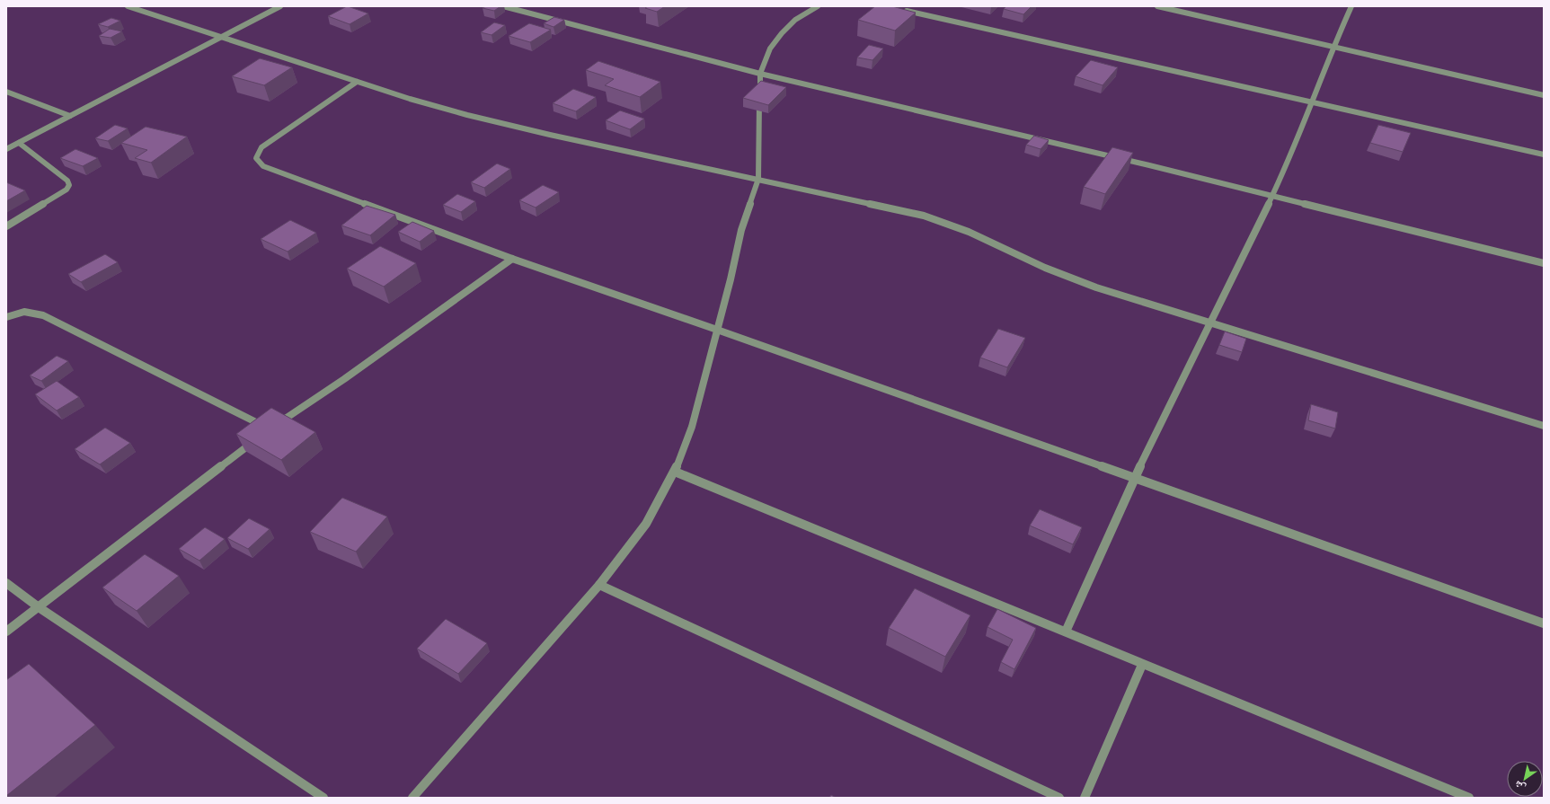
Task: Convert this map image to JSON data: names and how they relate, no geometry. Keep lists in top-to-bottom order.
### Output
{
  "north": "bottom left"
}
